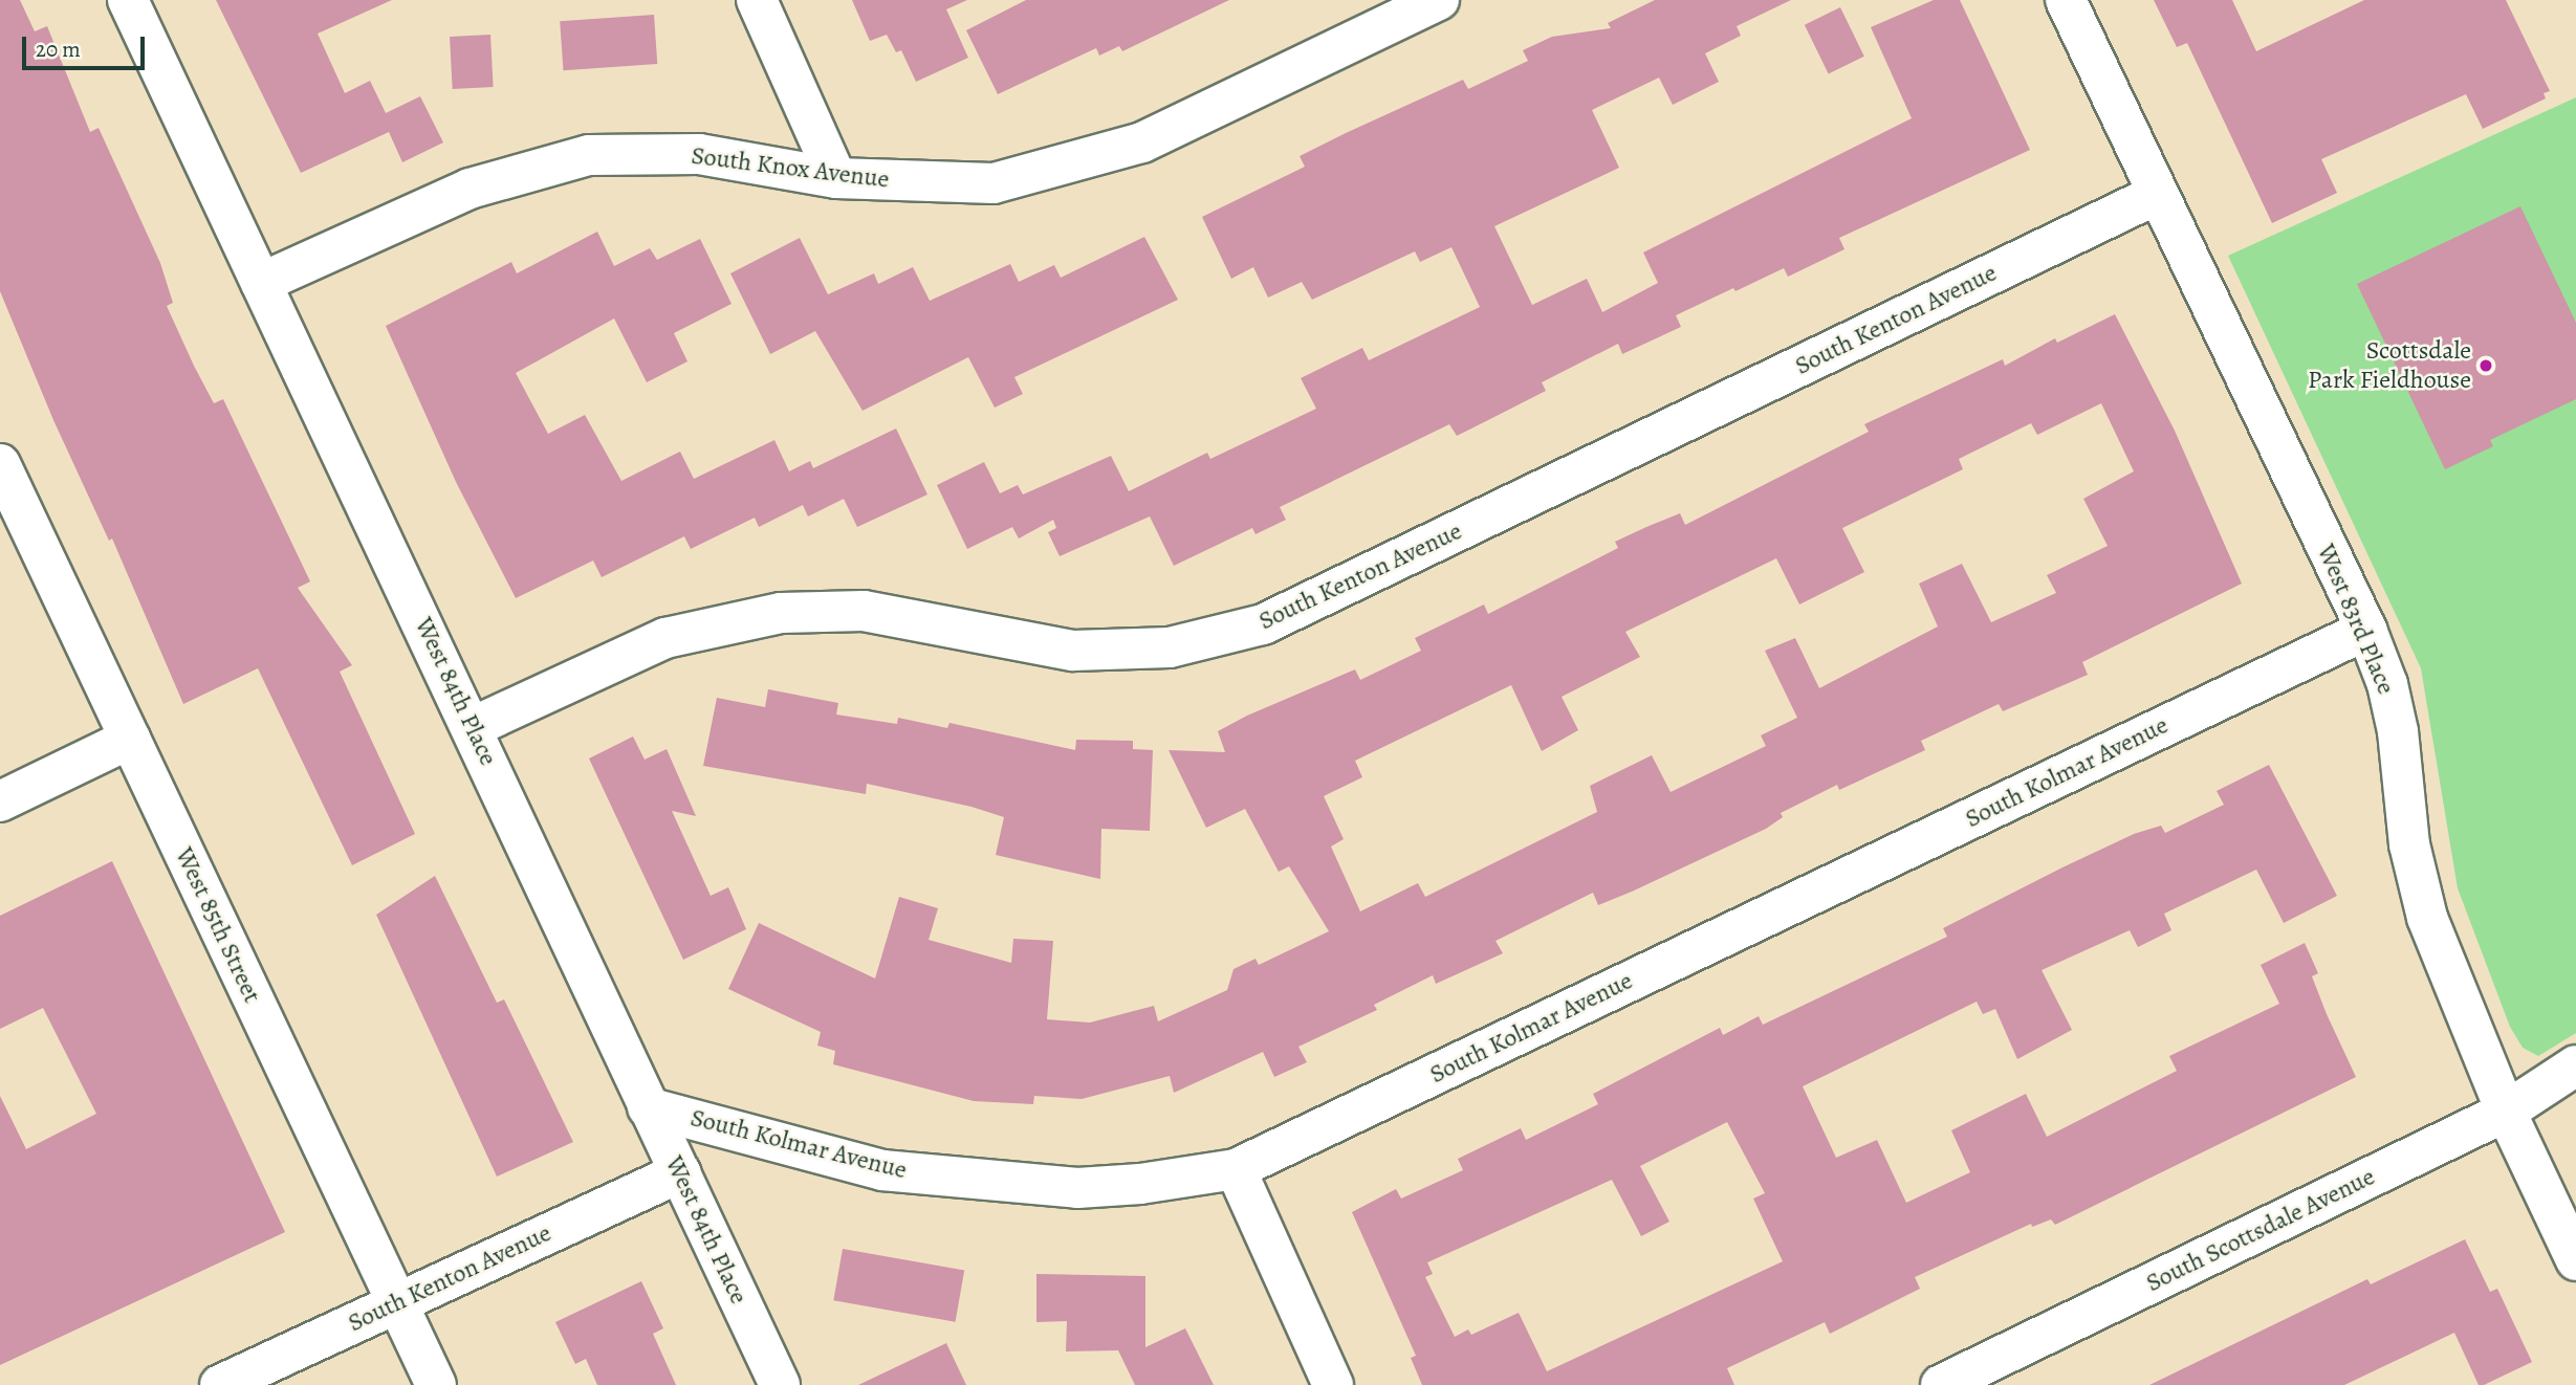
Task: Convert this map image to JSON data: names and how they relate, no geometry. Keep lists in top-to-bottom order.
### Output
{
  "streets": {
    "street": [
      "South Knox Avenue",
      "South Kenton Avenue",
      "West 83rd Place",
      "West 84th Place",
      "South Kolmar Avenue",
      "West 85th Street",
      "South Scottsdale Avenue"
    ]
  },
  "crossings": [
    ["South Knox Avenue", "West 84th Place"],
    ["South Kenton Avenue", "West 83rd Place"],
    ["South Kenton Avenue", "West 84th Place"],
    ["South Kenton Avenue", "West 85th Street"],
    ["West 83rd Place", "South Kolmar Avenue"],
    ["West 83rd Place", "South Scottsdale Avenue"],
    ["West 84th Place", "South Kolmar Avenue"]
  ],
  "places": ["Scottsdale Park Fieldhouse"],
  "scale_bar": "20 m"
}
